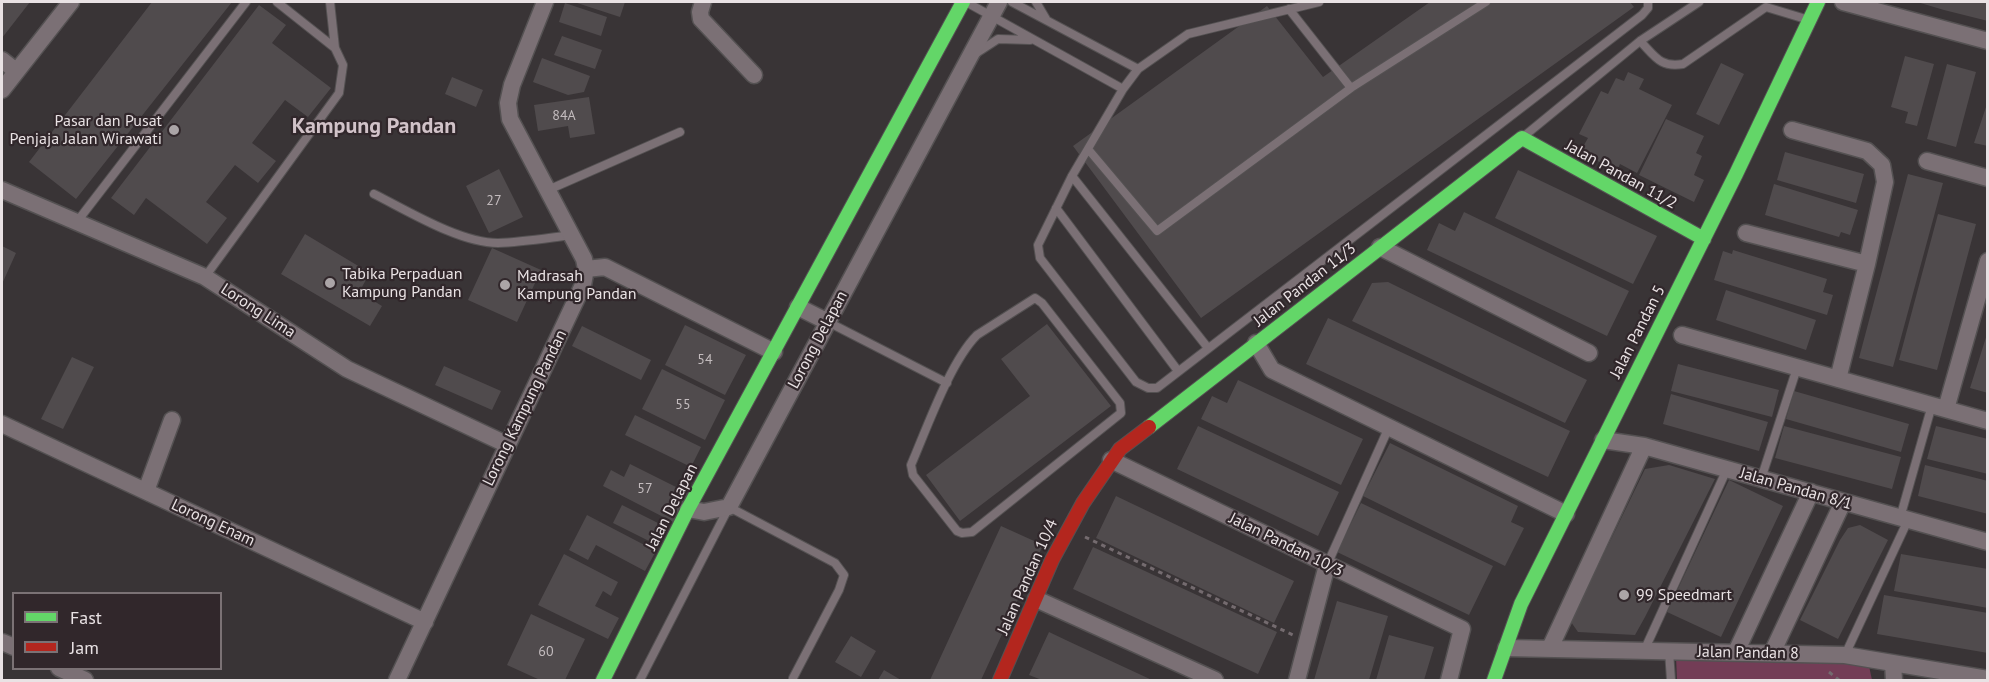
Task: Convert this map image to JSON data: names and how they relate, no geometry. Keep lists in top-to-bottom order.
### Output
{
  "streets": {
    "street": [
      "Jalan Pandan 11/2",
      "Jalan Pandan 11/3",
      "Lorong Lima",
      "Jalan Pandan 5",
      "Lorong Delapan",
      "Lorong Kampung Pandan",
      "Jalan Pandan 8/1",
      "Jalan Delapan",
      "Lorong Enam",
      "Jalan Pandan 10/3",
      "Jalan Pandan 10/4",
      "Jalan Pandan 8"
    ]
  },
  "crossings": [
    ["Jalan Pandan 11/2", "Jalan Pandan 11/3"],
    ["Jalan Pandan 11/2", "Jalan Pandan 5"],
    ["Jalan Pandan 11/3", "Jalan Pandan 10/3"],
    ["Jalan Pandan 11/3", "Jalan Pandan 10/4"],
    ["Lorong Lima", "Lorong Kampung Pandan"],
    ["Jalan Pandan 5", "Jalan Pandan 8/1"],
    ["Jalan Pandan 5", "Jalan Pandan 8"],
    ["Lorong Delapan", "Jalan Delapan"],
    ["Lorong Kampung Pandan", "Lorong Enam"],
    ["Jalan Pandan 10/3", "Jalan Pandan 10/4"]
  ],
  "districts": ["Kampung Pandan"],
  "places": [
    "Pasar dan Pusat Penjaja Jalan Wirawati",
    "Tabika Perpaduan Kampung Pandan",
    "Madrasah Kampung Pandan",
    "99 Speedmart"
  ],
  "house_numbers": [
    "84A",
    "27",
    "54",
    "55",
    "57",
    "60"
  ],
  "legend": ["Fast", "Jam"]
}
